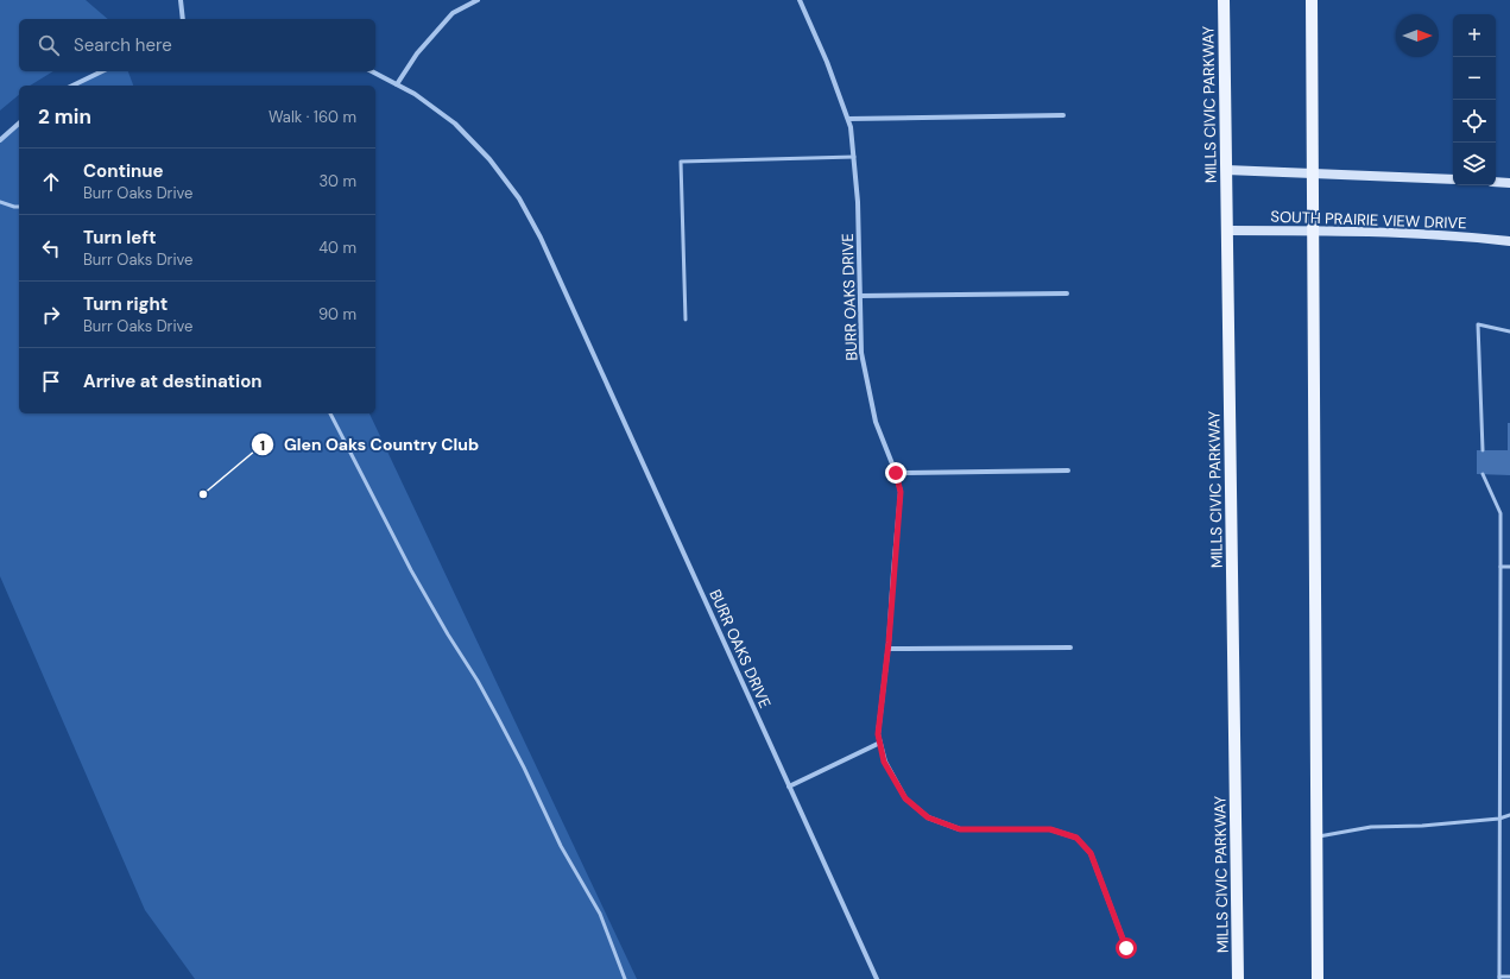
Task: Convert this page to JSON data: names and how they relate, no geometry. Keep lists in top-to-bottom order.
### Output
{
  "streets": {
    "main road": ["MILLS CIVIC PARKWAY"],
    "street": ["SOUTH PRAIRIE VIEW DRIVE", "BURR OAKS DRIVE"]
  },
  "crossings": [
    ["MILLS CIVIC PARKWAY", "SOUTH PRAIRIE VIEW DRIVE"]
  ],
  "places": ["Glen Oaks Country Club"],
  "north": "right",
  "page": {
    "map_buttons": ["+", "−"],
    "search": "Search here",
    "heading": ["2 min", "Walk · 160 m"],
    "list": [
      ["Continue", "Burr Oaks Drive", "30 m"],
      ["Turn left", "Burr Oaks Drive", "40 m"],
      ["Turn right", "Burr Oaks Drive", "90 m"],
      "Arrive at destination"
    ]
  }
}
